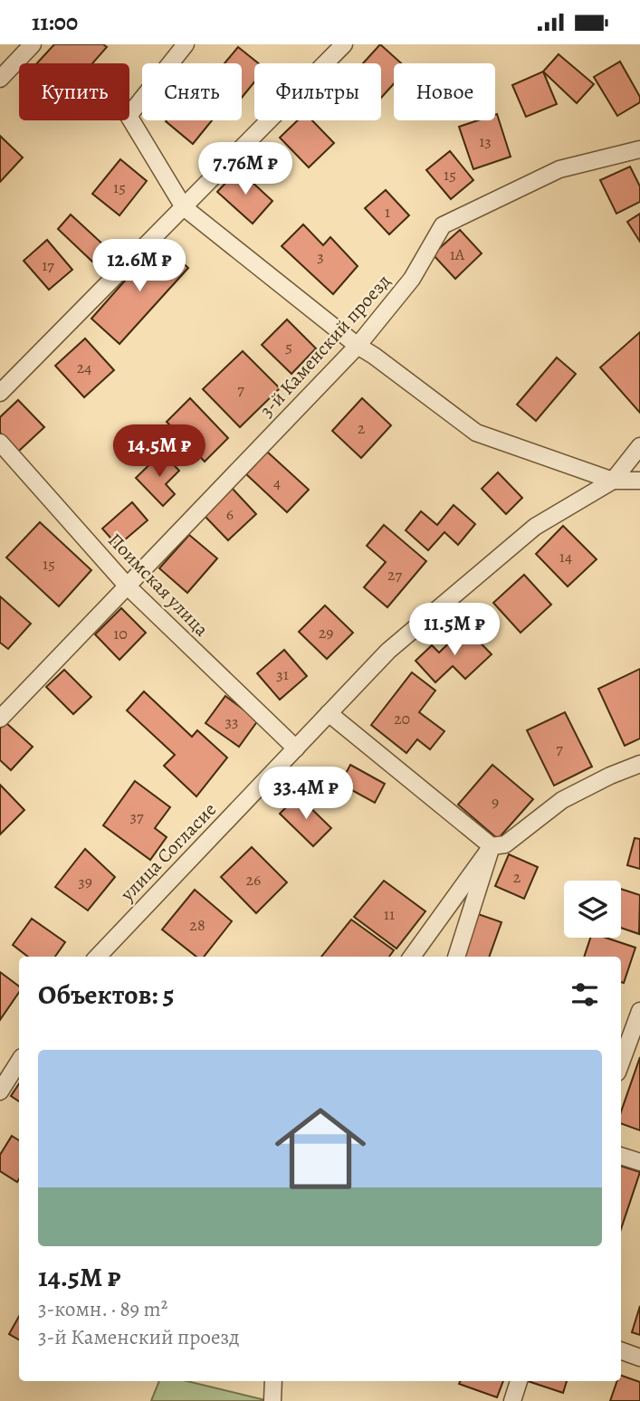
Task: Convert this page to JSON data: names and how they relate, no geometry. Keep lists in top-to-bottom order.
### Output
{
  "streets": {
    "street": ["3-й Каменский проезд", "Поимская улица", "улица Согласие"]
  },
  "crossings": [
    ["3-й Каменский проезд", "Поимская улица"],
    ["Поимская улица", "улица Согласие"]
  ],
  "house_numbers": [
    "13",
    "15",
    "15",
    "1",
    "1А",
    "3",
    "17",
    "5",
    "24",
    "7",
    "2",
    "4",
    "6",
    "14",
    "15",
    "27",
    "29",
    "10",
    "31",
    "20",
    "33",
    "7",
    "9",
    "37",
    "2",
    "26",
    "39",
    "11",
    "28"
  ],
  "page": {
    "status": "11:00",
    "chip": [
      "Купить",
      "Снять",
      "Фильтры",
      "Новое"
    ],
    "price": [
      "7.76M ₽",
      "12.6M ₽",
      "14.5M ₽",
      "11.5M ₽",
      "33.4M ₽"
    ],
    "heading": "Объектов: 5",
    "list": [
      {
        "name": "14.5M ₽",
        "note": "3-комн. · 89 m² · 3-й Каменский проезд"
      }
    ]
  }
}
